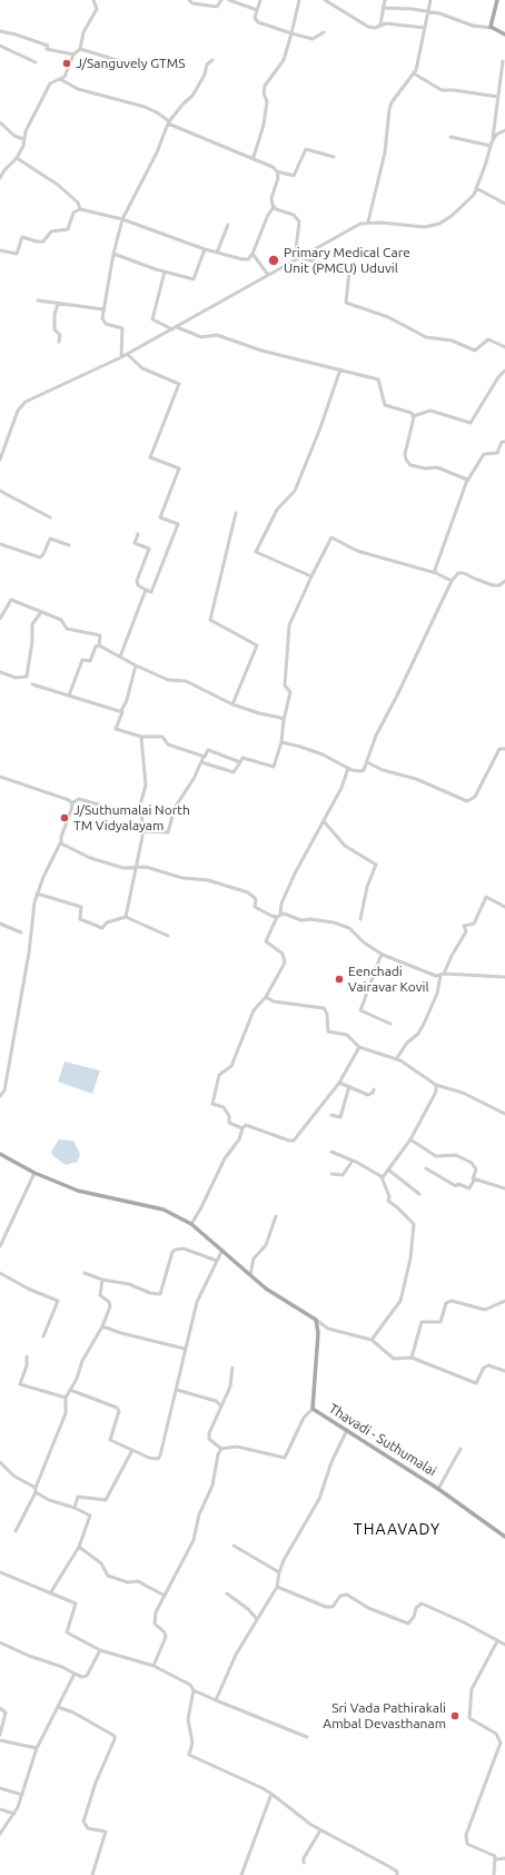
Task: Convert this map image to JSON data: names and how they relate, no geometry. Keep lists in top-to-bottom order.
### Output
{
  "streets": {
    "main road": ["Thavadi - Suthumalai"]
  },
  "districts": ["THAAVADY"],
  "places": [
    "J/Sanguvely GTMS",
    "Primary Medical Care Unit (PMCU) Uduvil",
    "J/Suthumalai North TM Vidyalayam",
    "Eenchadi Vairavar Kovil",
    "Sri Vada Pathirakali Ambal Devasthanam"
  ]
}
